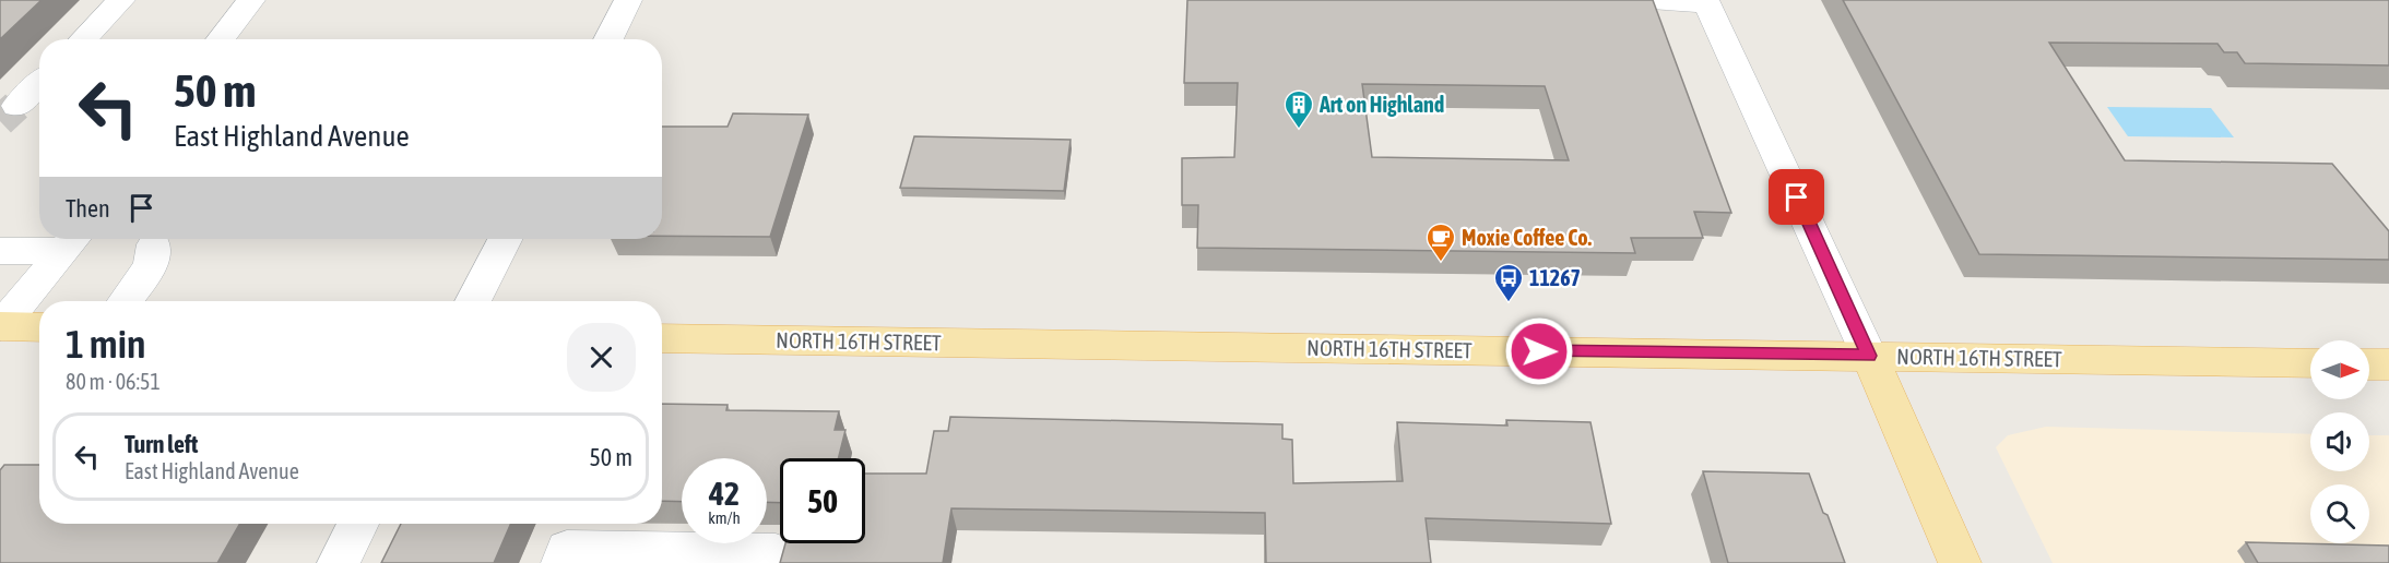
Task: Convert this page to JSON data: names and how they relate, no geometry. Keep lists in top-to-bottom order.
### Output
{
  "streets": {
    "main road": ["NORTH 16TH STREET"]
  },
  "places": {
    "building": ["Art on Highland"],
    "cafe": ["Moxie Coffee Co."],
    "bus stop": ["11267"]
  },
  "north": "right",
  "page": {
    "turn": ["50 m", "East Highland Avenue"],
    "then": "Then",
    "heading": ["1 min", "80 m · 06:51"],
    "list": [
      {
        "name": "Turn left",
        "note": "East Highland Avenue",
        "value": "50 m"
      }
    ],
    "speed": "42 km/h",
    "limit": "50"
  }
}
